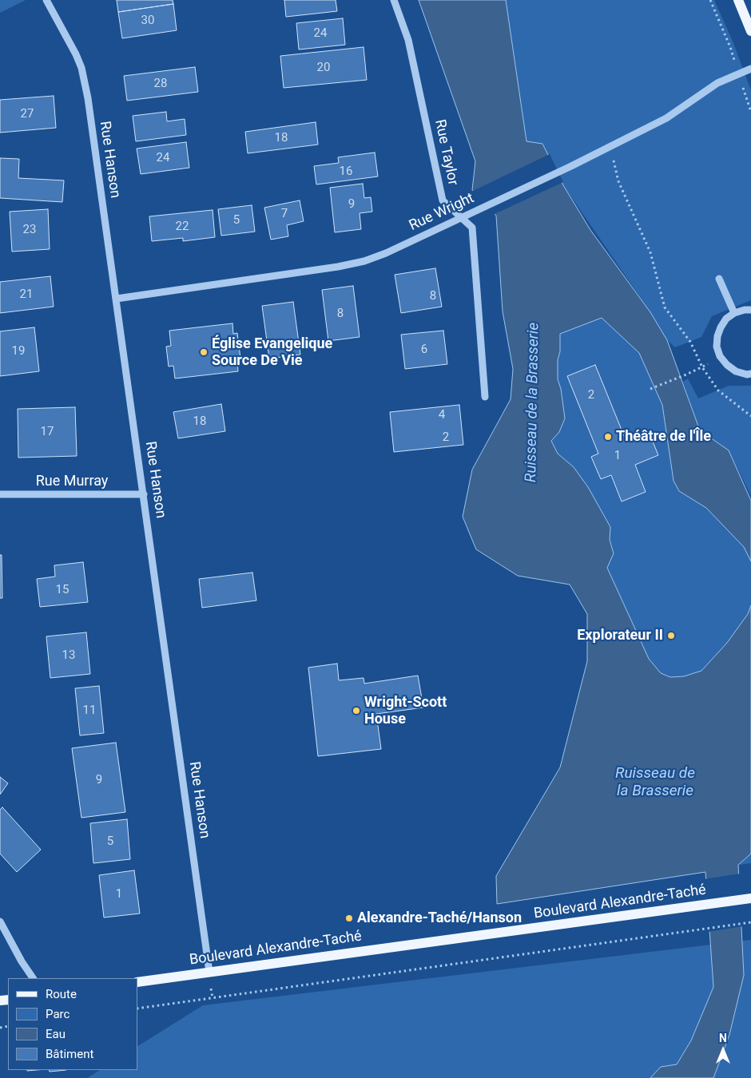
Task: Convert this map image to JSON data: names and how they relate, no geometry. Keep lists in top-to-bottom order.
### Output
{
  "streets": {
    "main road": ["Boulevard Alexandre-Taché"],
    "street": [
      "Rue Taylor",
      "Rue Hanson",
      "Rue Wright",
      "Rue Murray"
    ]
  },
  "crossings": [
    ["Rue Taylor", "Rue Wright"],
    ["Rue Hanson", "Rue Wright"],
    ["Rue Hanson", "Rue Murray"],
    ["Rue Hanson", "Boulevard Alexandre-Taché"]
  ],
  "water": ["Ruisseau de la Brasserie"],
  "places": [
    "Église Evangelique Source De Vie",
    "Théâtre de l'Île",
    "Explorateur II",
    "Wright-Scott House",
    "Alexandre-Taché/Hanson"
  ],
  "house_numbers": [
    "30",
    "24",
    "20",
    "28",
    "27",
    "18",
    "24",
    "16",
    "9",
    "7",
    "5",
    "22",
    "23",
    "21",
    "8",
    "8",
    "6",
    "19",
    "2",
    "4",
    "18",
    "17",
    "2",
    "1",
    "15",
    "13",
    "11",
    "9",
    "5",
    "1"
  ],
  "legend": [
    "Route",
    "Parc",
    "Eau",
    "Bâtiment"
  ],
  "north": "top"
}
